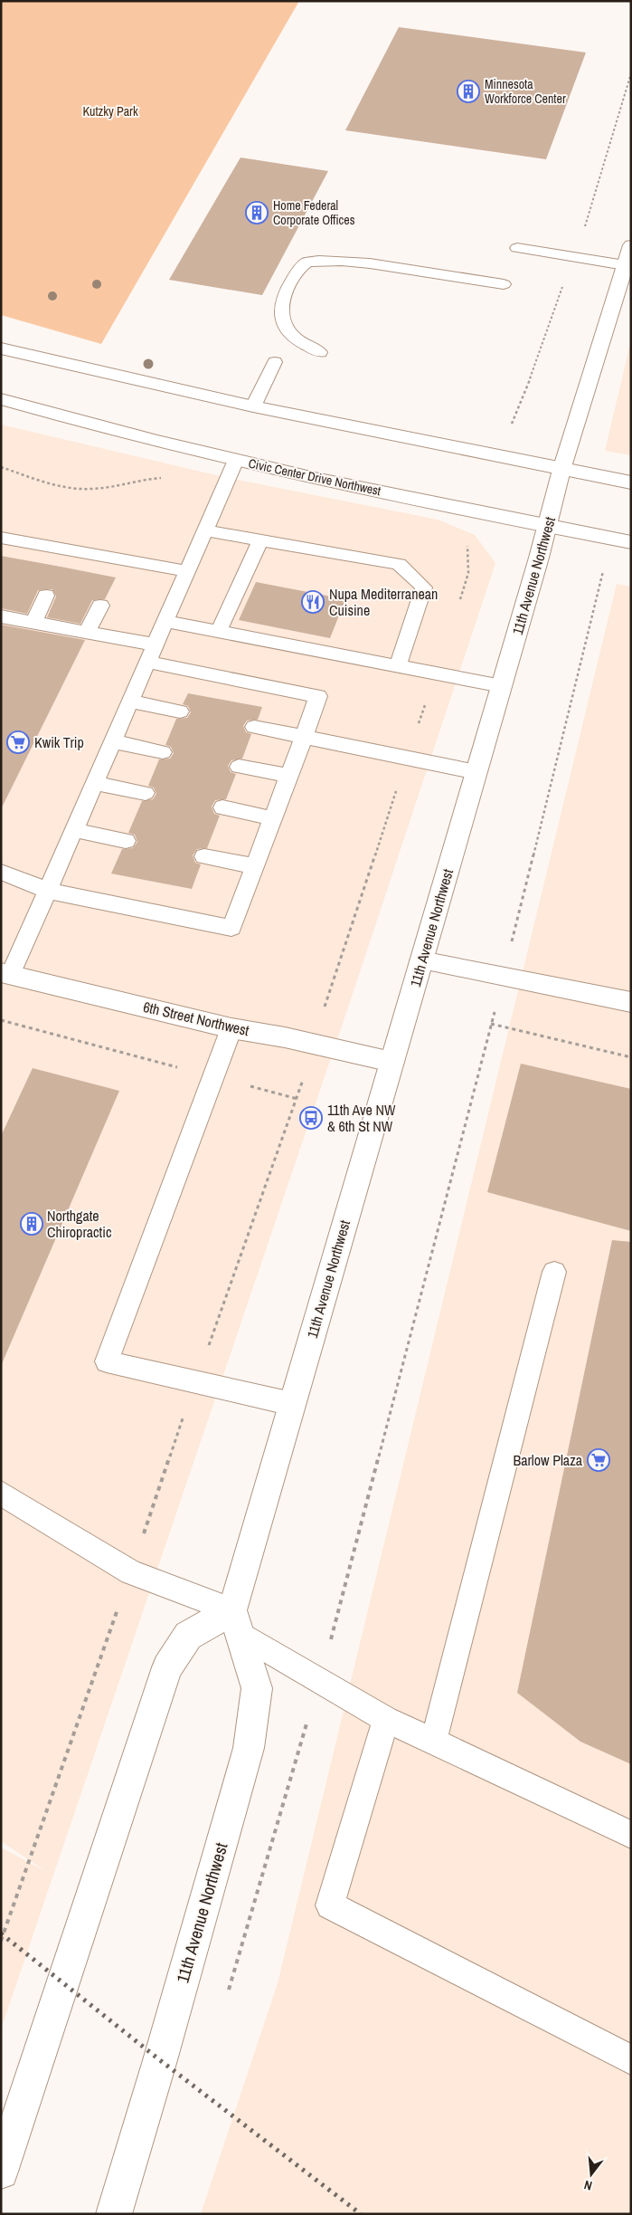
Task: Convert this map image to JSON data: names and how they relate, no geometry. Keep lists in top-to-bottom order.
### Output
{
  "streets": {
    "main road": ["Civic Center Drive Northwest", "11th Avenue Northwest", "6th Street Northwest"]
  },
  "crossings": [
    ["Civic Center Drive Northwest", "11th Avenue Northwest"],
    ["11th Avenue Northwest", "6th Street Northwest"]
  ],
  "parks": ["Kutzky Park"],
  "places": {
    "building": ["Minnesota Workforce Center", "Home Federal Corporate Offices", "Northgate Chiropractic"],
    "restaurant": ["Nupa Mediterranean Cuisine"],
    "supermarket": ["Kwik Trip", "Barlow Plaza"],
    "bus stop": ["11th Ave NW & 6th St NW"]
  },
  "north": "bottom"
}
